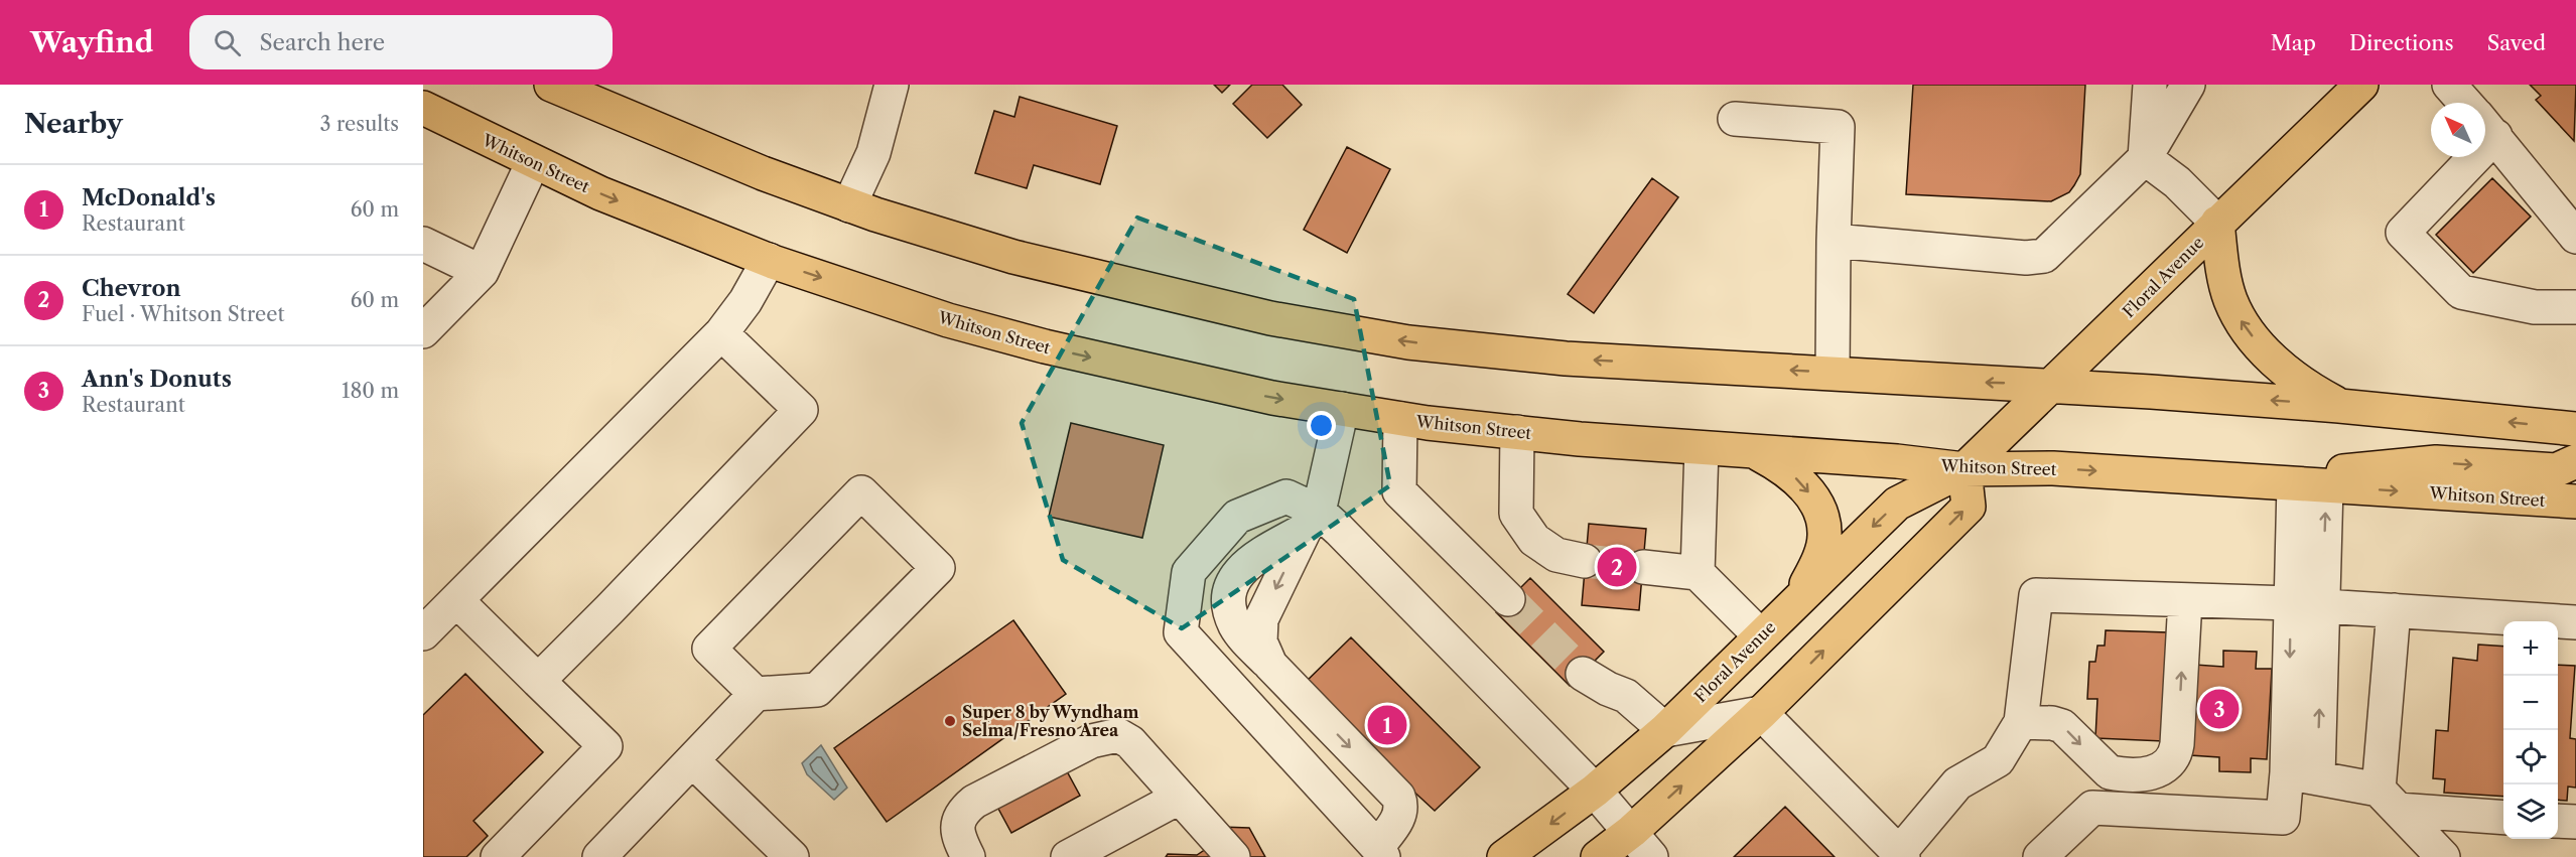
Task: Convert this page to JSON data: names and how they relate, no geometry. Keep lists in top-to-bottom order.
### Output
{
  "streets": {
    "main road": ["Whitson Street", "Floral Avenue"]
  },
  "crossings": [
    ["Whitson Street", "Floral Avenue"]
  ],
  "places": ["Super 8 by Wyndham Selma/Fresno Area"],
  "north": "top left",
  "page": {
    "header": "Wayfind",
    "search": "Search here",
    "nav": ["Map", "Directions", "Saved"],
    "heading": ["Nearby", "3 results"],
    "list": [
      {
        "mark": "1",
        "name": "McDonald's",
        "note": "Restaurant",
        "value": "60 m"
      },
      {
        "mark": "2",
        "name": "Chevron",
        "note": "Fuel · Whitson Street",
        "value": "60 m"
      },
      {
        "mark": "3",
        "name": "Ann's Donuts",
        "note": "Restaurant",
        "value": "180 m"
      }
    ],
    "pins": ["2", "3", "1"],
    "map_buttons": ["+", "−"]
  }
}
